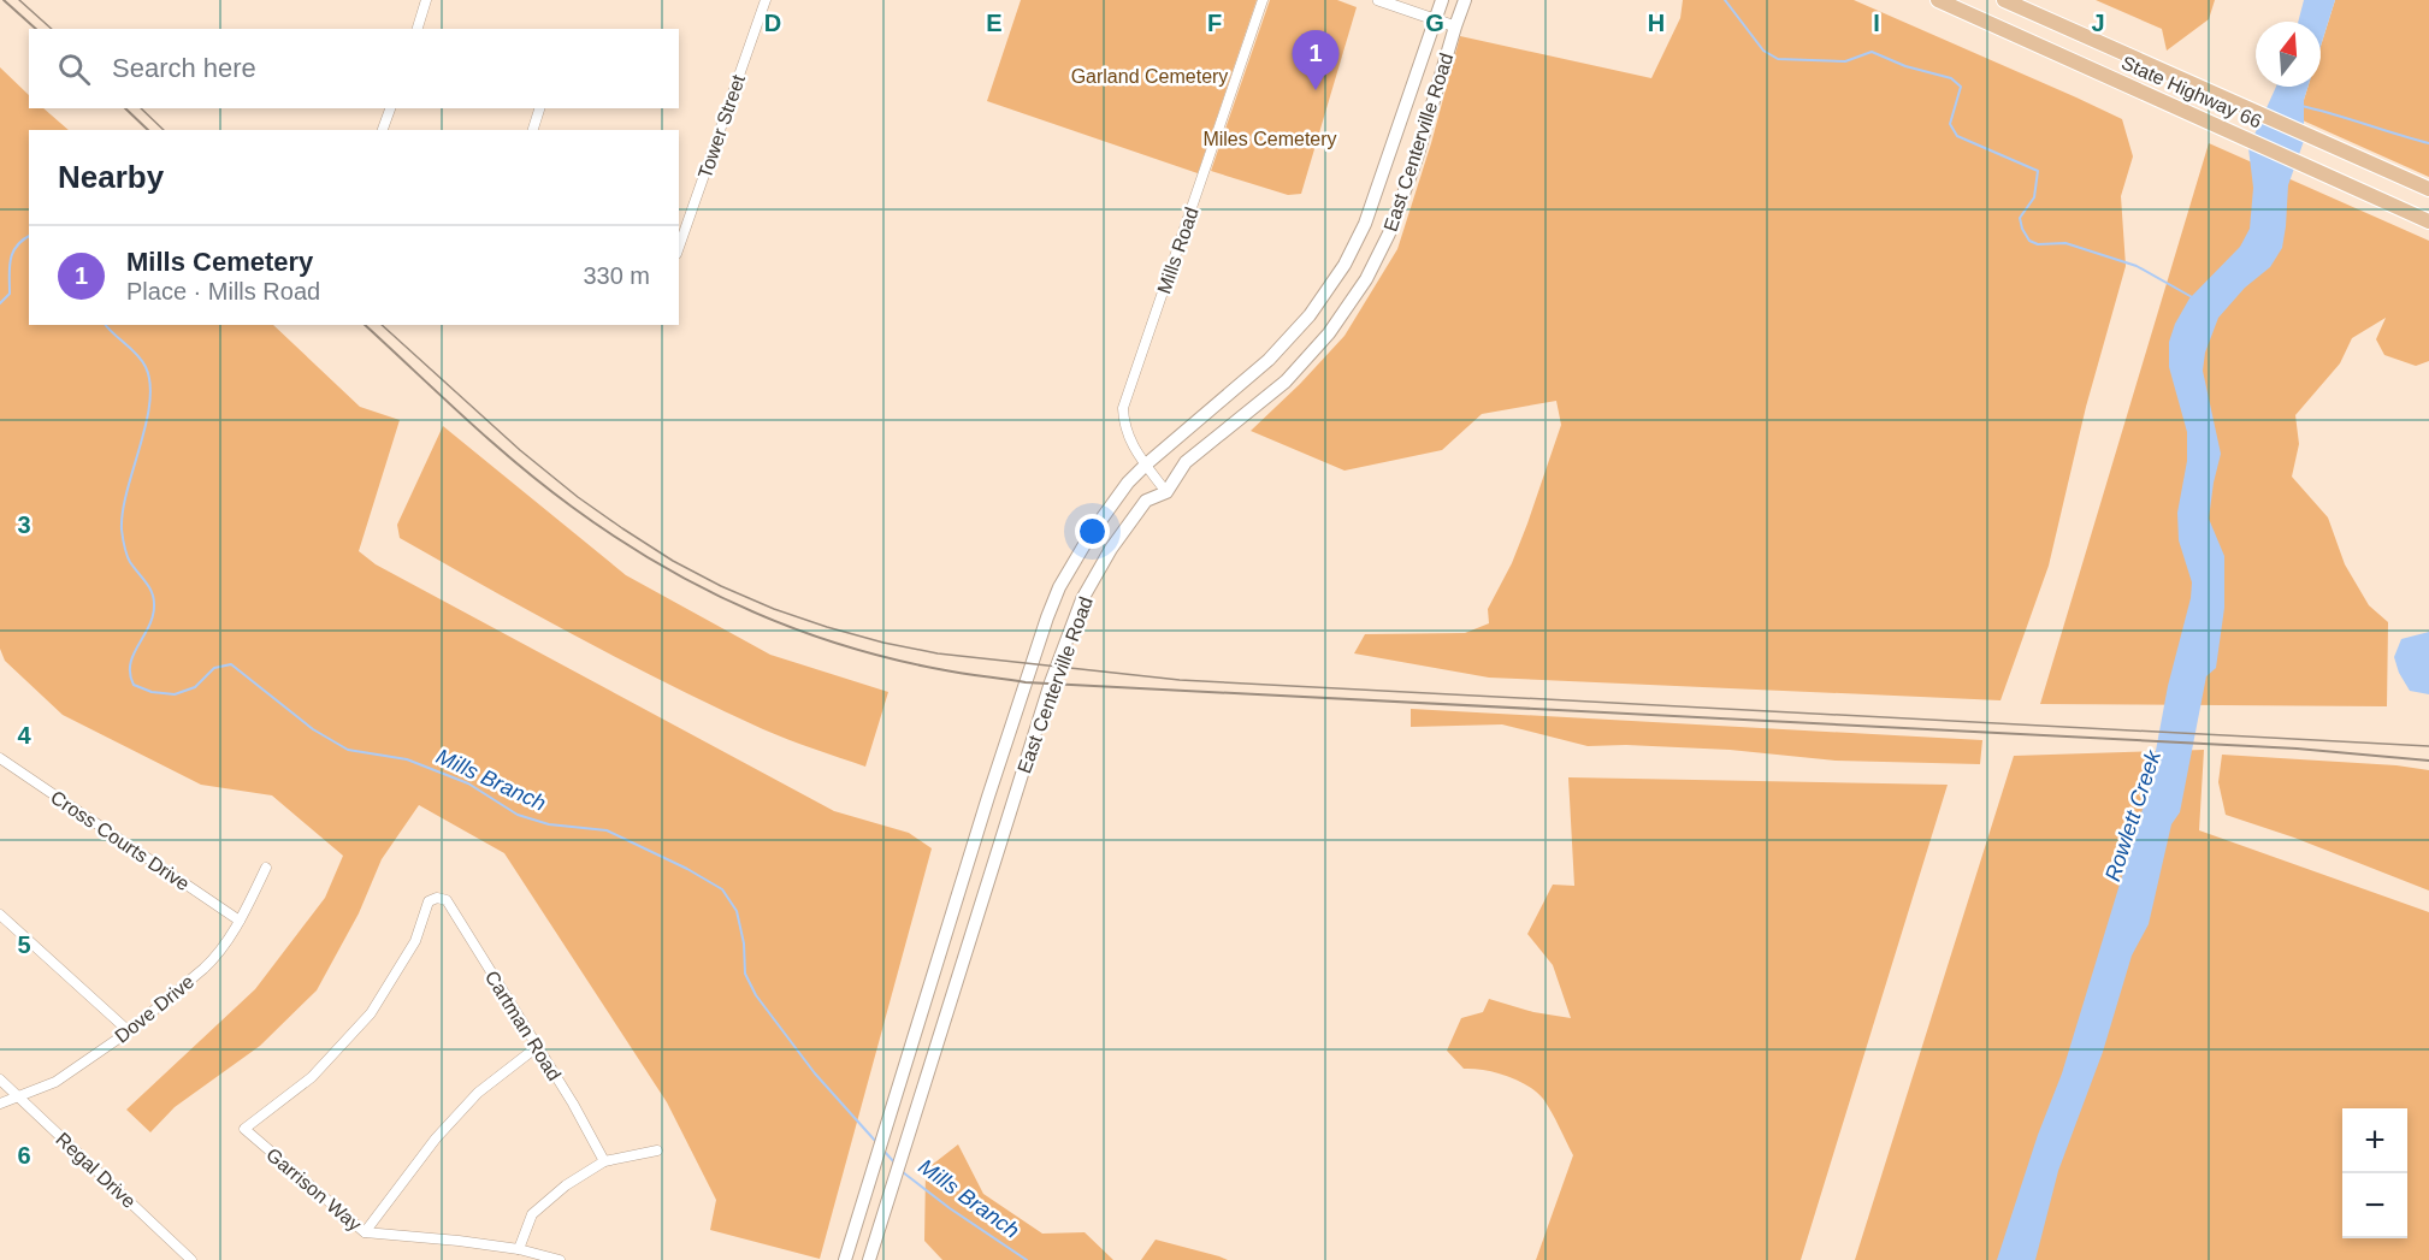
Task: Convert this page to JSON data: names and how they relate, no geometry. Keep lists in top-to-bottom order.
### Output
{
  "streets": {
    "main road": ["State Highway 66", "East Centerville Road"],
    "street": [
      "Tower Street",
      "Mills Road",
      "Cross Courts Drive",
      "Dove Drive",
      "Cartman Road",
      "Regal Drive",
      "Garrison Way"
    ]
  },
  "crossings": [
    ["East Centerville Road", "Mills Road"],
    ["Cross Courts Drive", "Dove Drive"],
    ["Dove Drive", "Regal Drive"],
    ["Cartman Road", "Garrison Way"]
  ],
  "water": ["Mills Branch", "Rowlett Creek"],
  "parks": ["Garland Cemetery", "Miles Cemetery"],
  "north": "top",
  "page": {
    "search": "Search here",
    "pins": "1",
    "heading": "Nearby",
    "list": [
      {
        "mark": "1",
        "name": "Mills Cemetery",
        "note": "Place · Mills Road",
        "value": "330 m"
      }
    ],
    "map_buttons": ["+", "−"]
  },
  "grid": {
    "columns": [
      "D",
      "E",
      "F",
      "G",
      "H",
      "I",
      "J"
    ],
    "rows": [
      "3",
      "4",
      "5",
      "6"
    ]
  }
}
